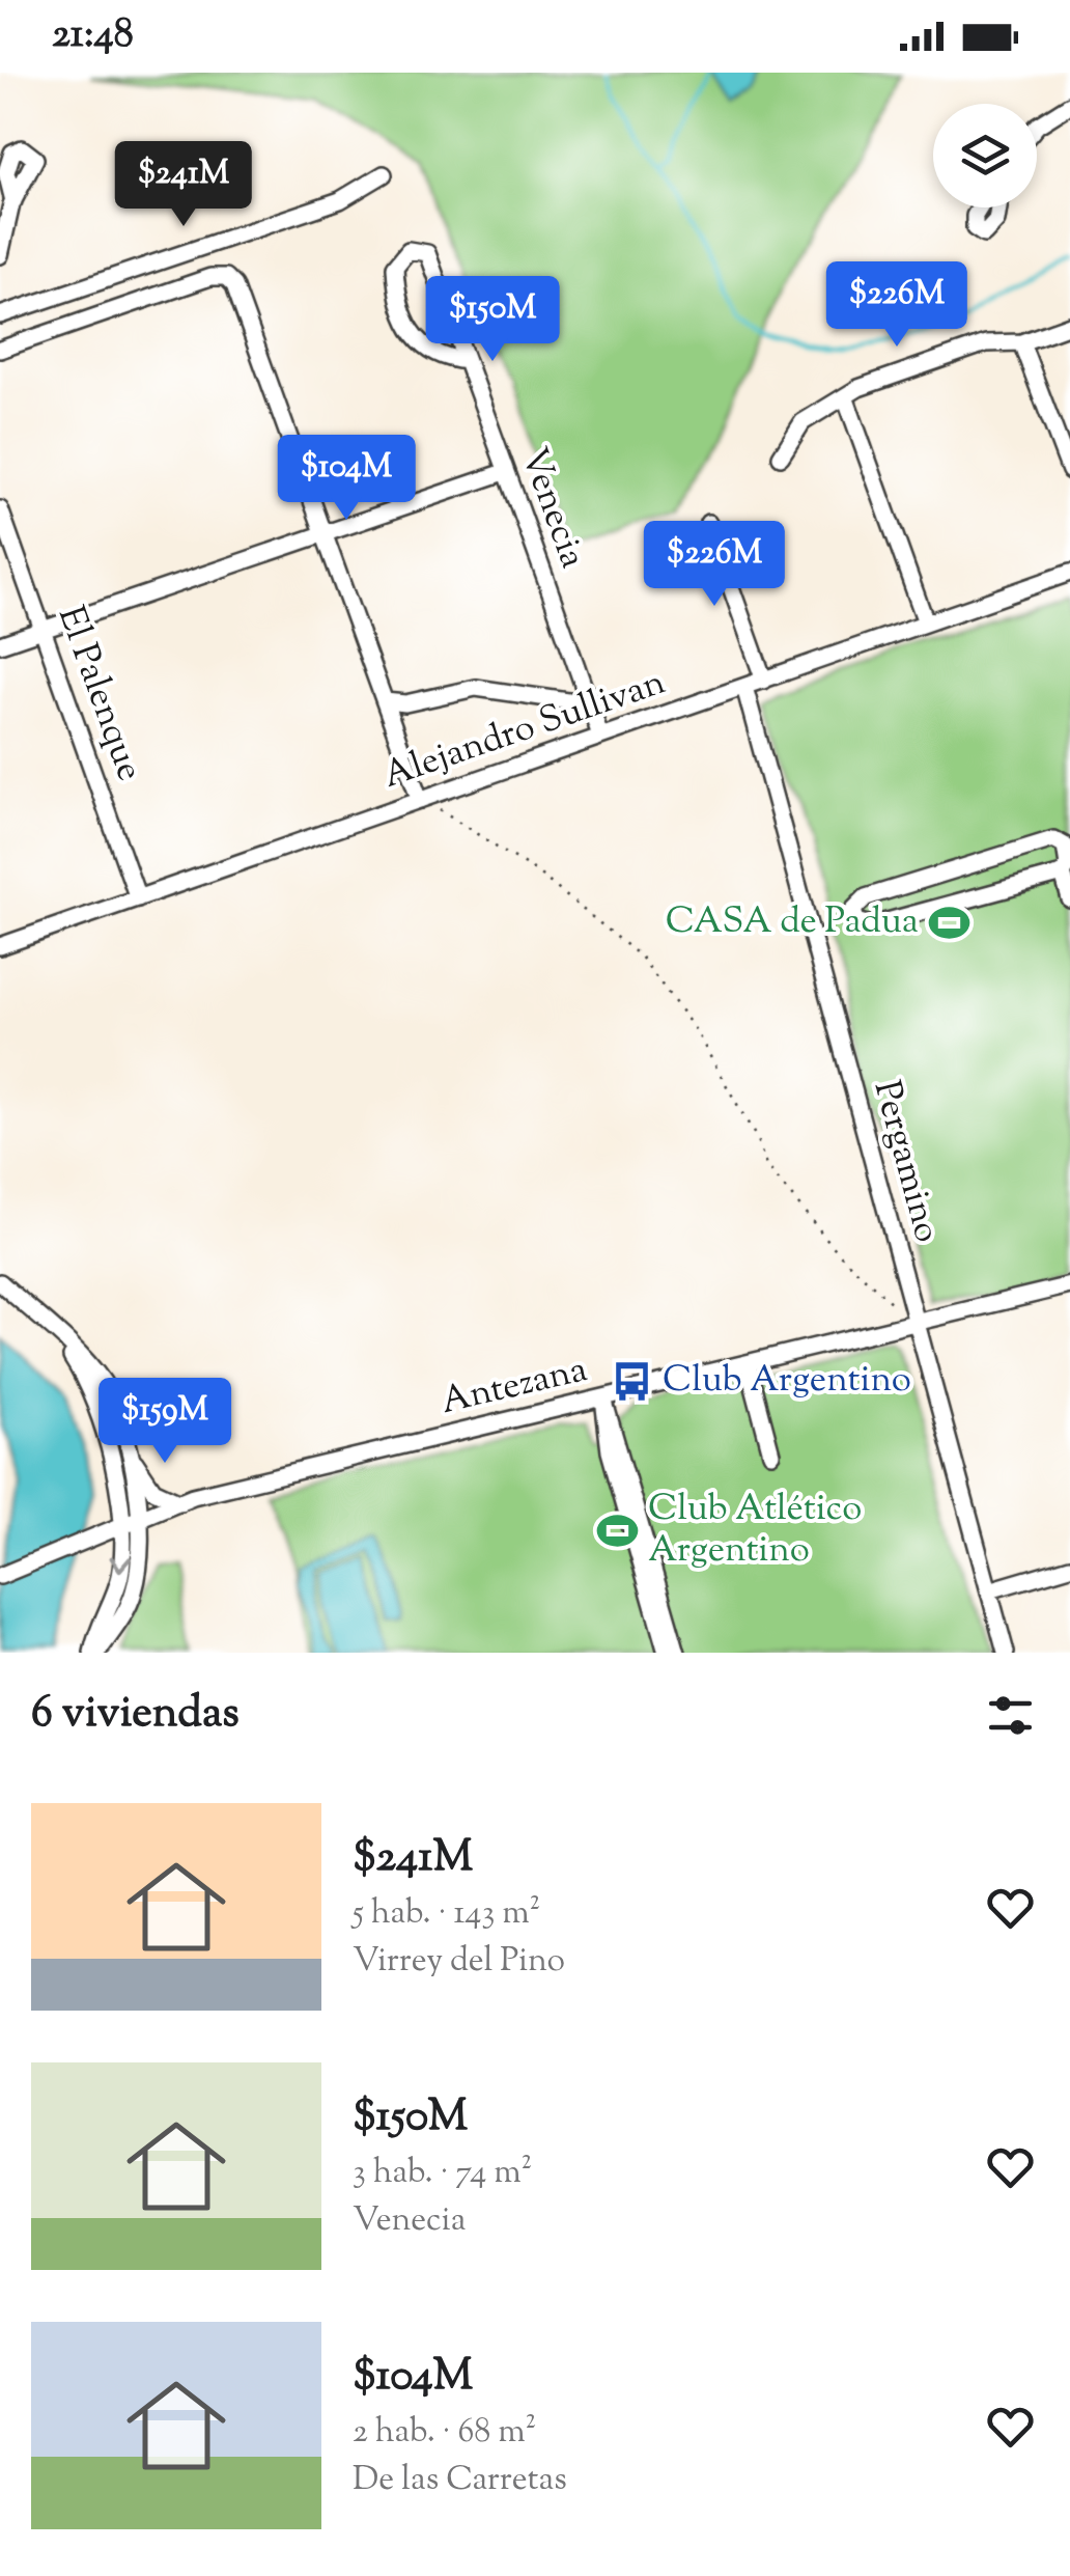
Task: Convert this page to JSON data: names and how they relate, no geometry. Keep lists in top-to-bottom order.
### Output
{
  "streets": {
    "street": [
      "Venecia",
      "El Palenque",
      "Alejandro Sullivan",
      "Pergamino",
      "Antezana"
    ]
  },
  "crossings": [
    ["Venecia", "Alejandro Sullivan"],
    ["El Palenque", "Alejandro Sullivan"],
    ["Alejandro Sullivan", "Pergamino"],
    ["Pergamino", "Antezana"]
  ],
  "places": {
    "sports": ["CASA de Padua", "Club Atlético Argentino"],
    "bus stop": ["Club Argentino"]
  },
  "page": {
    "status": "21:48",
    "price": [
      "$241M",
      "$226M",
      "$150M",
      "$104M",
      "$226M",
      "$159M"
    ],
    "heading": "6 viviendas",
    "list": [
      {
        "name": "$241M",
        "note": "5 hab. · 143 m² · Virrey del Pino"
      },
      {
        "name": "$150M",
        "note": "3 hab. · 74 m² · Venecia"
      },
      {
        "name": "$104M",
        "note": "2 hab. · 68 m² · De las Carretas"
      }
    ]
  }
}
